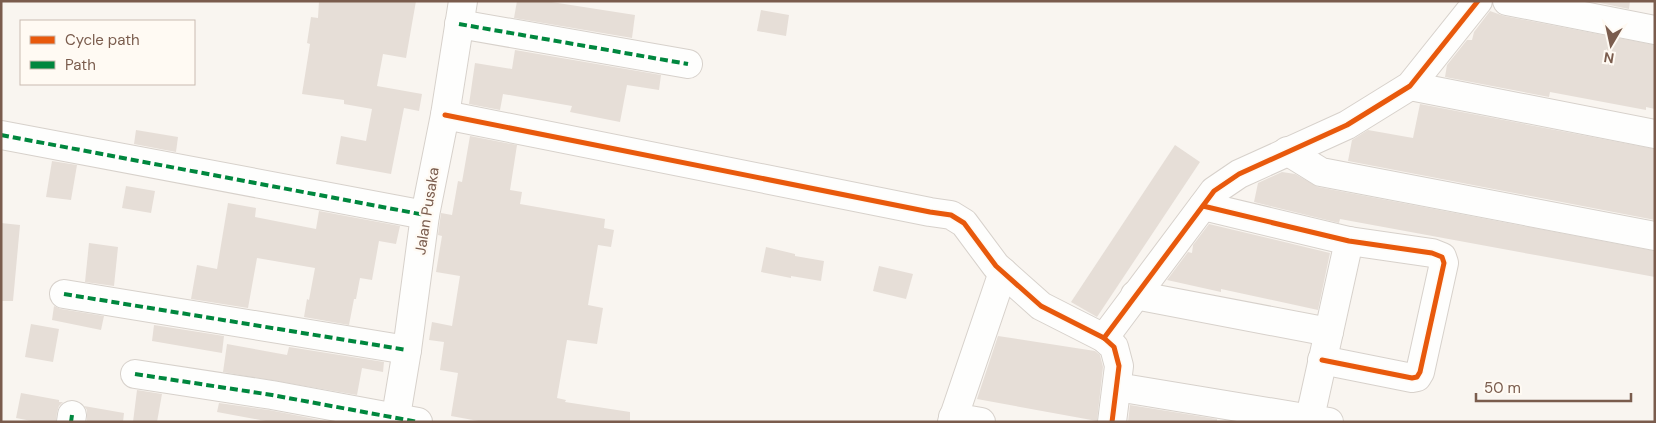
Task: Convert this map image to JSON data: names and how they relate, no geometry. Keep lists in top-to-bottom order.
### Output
{
  "streets": {
    "street": ["Jalan Pusaka"]
  },
  "legend": ["Cycle path", "Path"],
  "scale_bar": "50 m",
  "north": "bottom"
}
